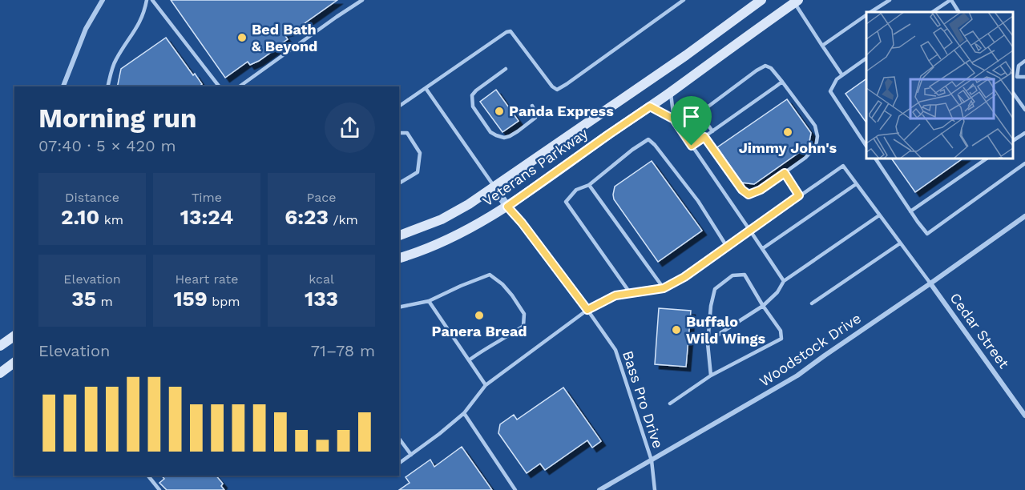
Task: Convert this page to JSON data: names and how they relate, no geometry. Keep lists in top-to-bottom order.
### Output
{
  "streets": {
    "main road": ["Veterans Parkway"],
    "street": ["Cedar Street", "Woodstock Drive"],
    "lane": ["Bass Pro Drive"]
  },
  "crossings": [
    ["Veterans Parkway", "Bass Pro Drive"],
    ["Cedar Street", "Woodstock Drive"],
    ["Woodstock Drive", "Bass Pro Drive"]
  ],
  "places": [
    "Bed Bath & Beyond",
    "Panda Express",
    "Jimmy John's",
    "Panera Bread",
    "Buffalo Wild Wings"
  ],
  "page": {
    "heading": ["Morning run", "07:40 · 5 × 420 m"],
    "stats": [
      ["Distance", "2.10 km"],
      ["Time", "13:24"],
      ["Pace", "6:23 /km"],
      ["Elevation", "35 m"],
      ["Heart rate", "159 bpm"],
      ["kcal", "133"]
    ],
    "chart": ["Elevation", "71–78 m"]
  }
}
